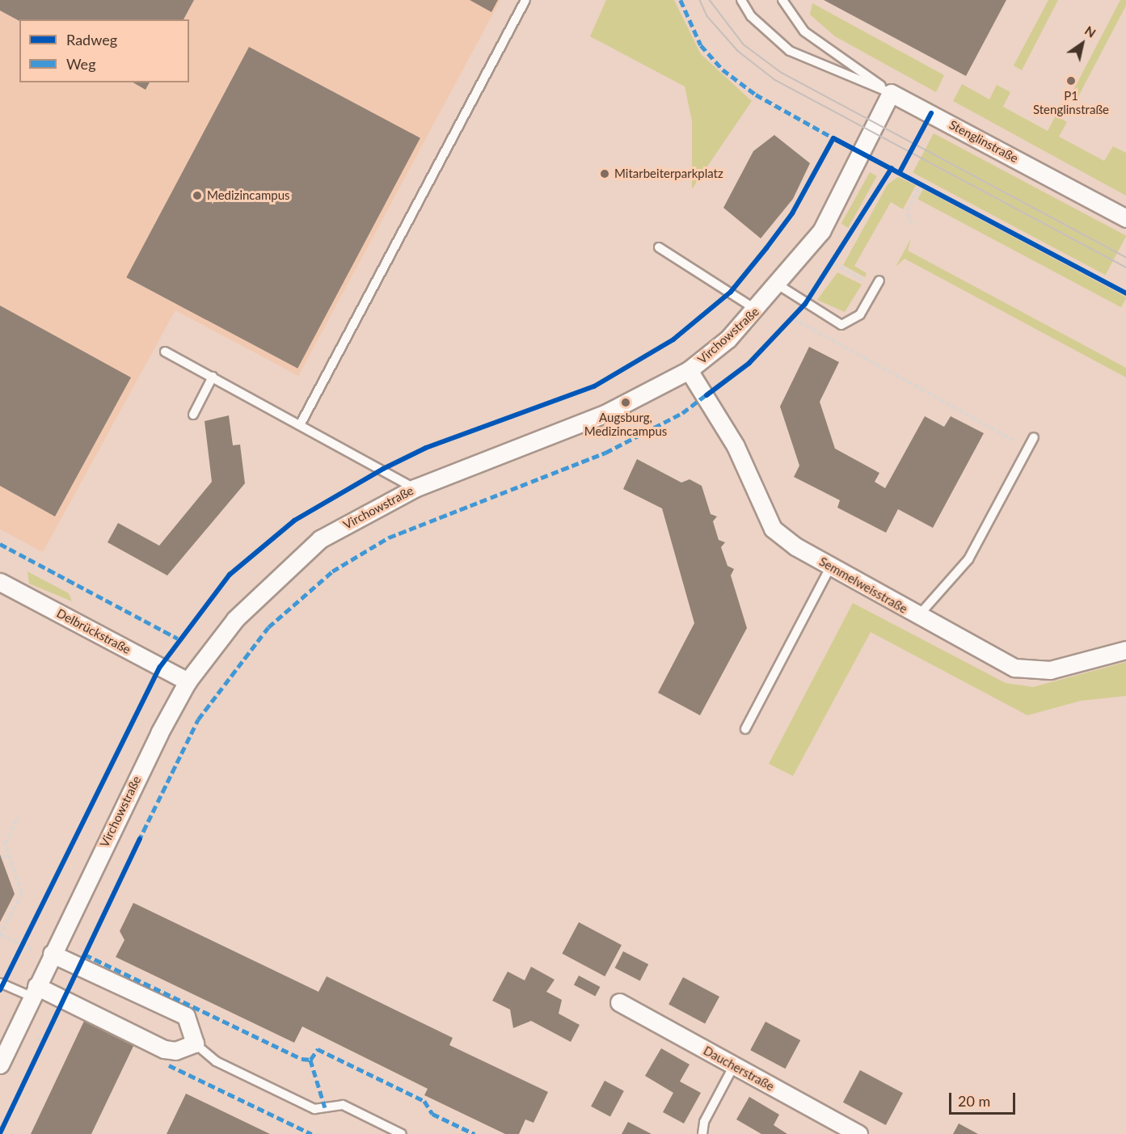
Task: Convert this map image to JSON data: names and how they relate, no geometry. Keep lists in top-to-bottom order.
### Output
{
  "streets": {
    "street": [
      "Stenglinstraße",
      "Virchowstraße",
      "Semmelweisstraße",
      "Delbrückstraße",
      "Daucherstraße"
    ]
  },
  "crossings": [
    ["Stenglinstraße", "Virchowstraße"],
    ["Virchowstraße", "Semmelweisstraße"],
    ["Virchowstraße", "Delbrückstraße"]
  ],
  "places": [
    "P1 Stenglinstraße",
    "Mitarbeiterparkplatz",
    "Medizincampus",
    "Augsburg, Medizincampus"
  ],
  "legend": ["Radweg", "Weg"],
  "scale_bar": "20 m",
  "north": "top right"
}
